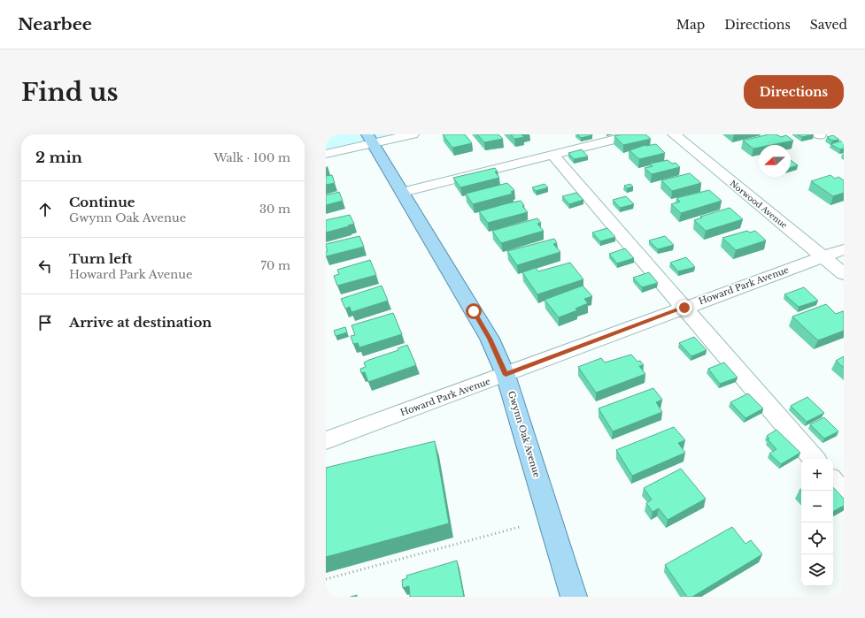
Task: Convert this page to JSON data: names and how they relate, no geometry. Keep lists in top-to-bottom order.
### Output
{
  "streets": {
    "main road": ["Gwynn Oak Avenue"],
    "street": ["Norwood Avenue", "Howard Park Avenue"]
  },
  "crossings": [
    ["Norwood Avenue", "Howard Park Avenue"],
    ["Howard Park Avenue", "Gwynn Oak Avenue"]
  ],
  "north": "left",
  "page": {
    "header": "Nearbee",
    "nav": ["Map", "Directions", "Saved"],
    "buttons": "Directions",
    "title": "Find us",
    "heading": ["2 min", "Walk · 100 m"],
    "list": [
      ["Continue", "Gwynn Oak Avenue", "30 m"],
      ["Turn left", "Howard Park Avenue", "70 m"],
      "Arrive at destination"
    ],
    "map_buttons": ["+", "−"]
  }
}
